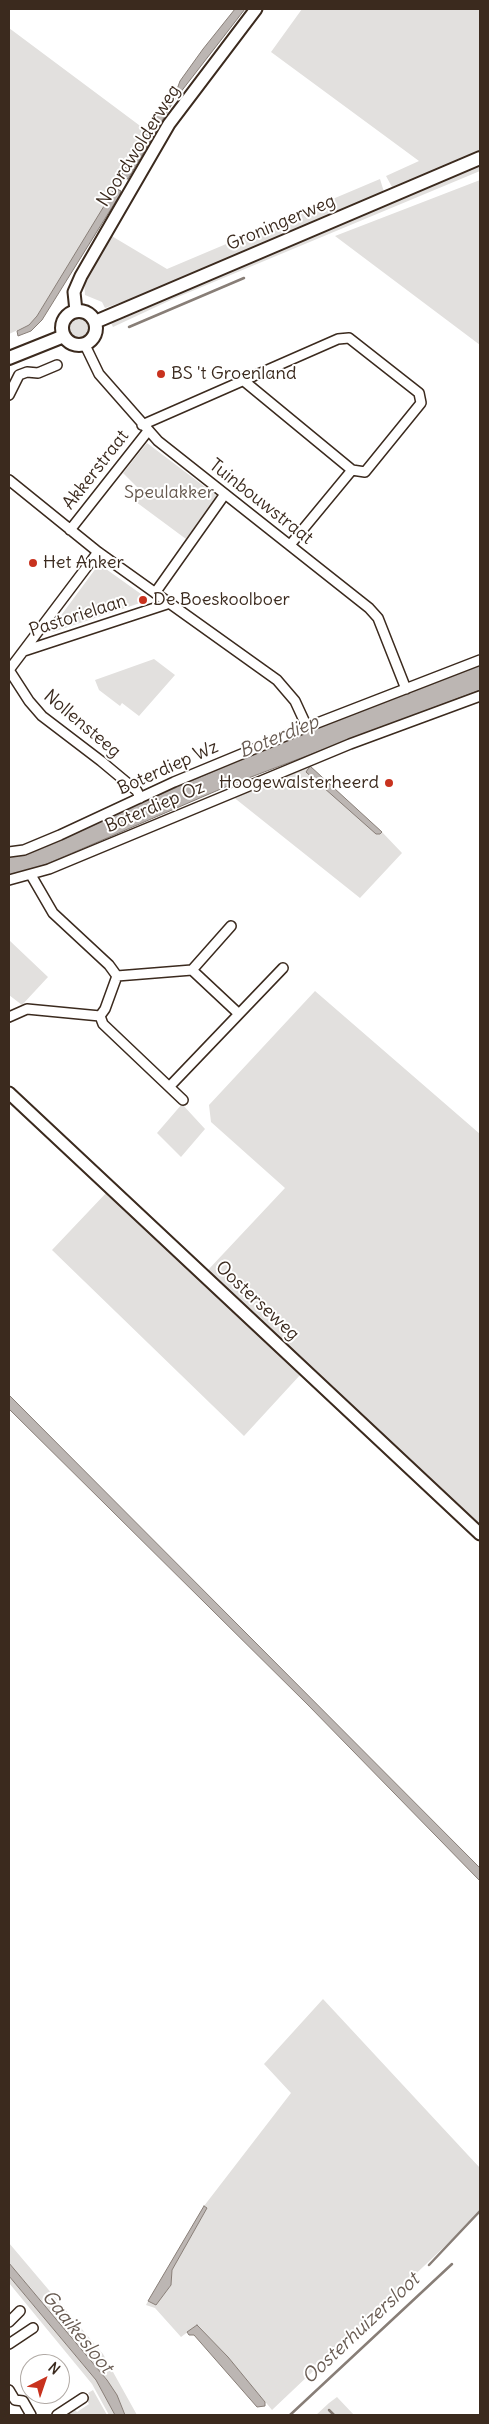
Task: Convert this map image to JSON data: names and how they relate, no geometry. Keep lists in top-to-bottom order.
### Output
{
  "streets": {
    "main road": ["Groningerweg"],
    "street": [
      "Noordwolderweg",
      "Akkerstraat",
      "Tuinbouwstraat",
      "Pastorielaan",
      "Nollensteeg",
      "Boterdiep Wz",
      "Boterdiep Oz",
      "Oosterseweg"
    ]
  },
  "crossings": [
    ["Noordwolderweg", "Groningerweg"],
    ["Noordwolderweg", "Tuinbouwstraat"],
    ["Groningerweg", "Tuinbouwstraat"],
    ["Akkerstraat", "Tuinbouwstraat"],
    ["Tuinbouwstraat", "Boterdiep Wz"],
    ["Pastorielaan", "Nollensteeg"],
    ["Nollensteeg", "Boterdiep Wz"]
  ],
  "water": ["Boterdiep", "Oosterhuizersloot", "Gaaikesloot"],
  "parks": ["Speulakker"],
  "places": [
    "BS 't Groenland",
    "Het Anker",
    "De Boeskoolboer",
    "Hoogewalsterheerd"
  ],
  "north": "top right"
}
